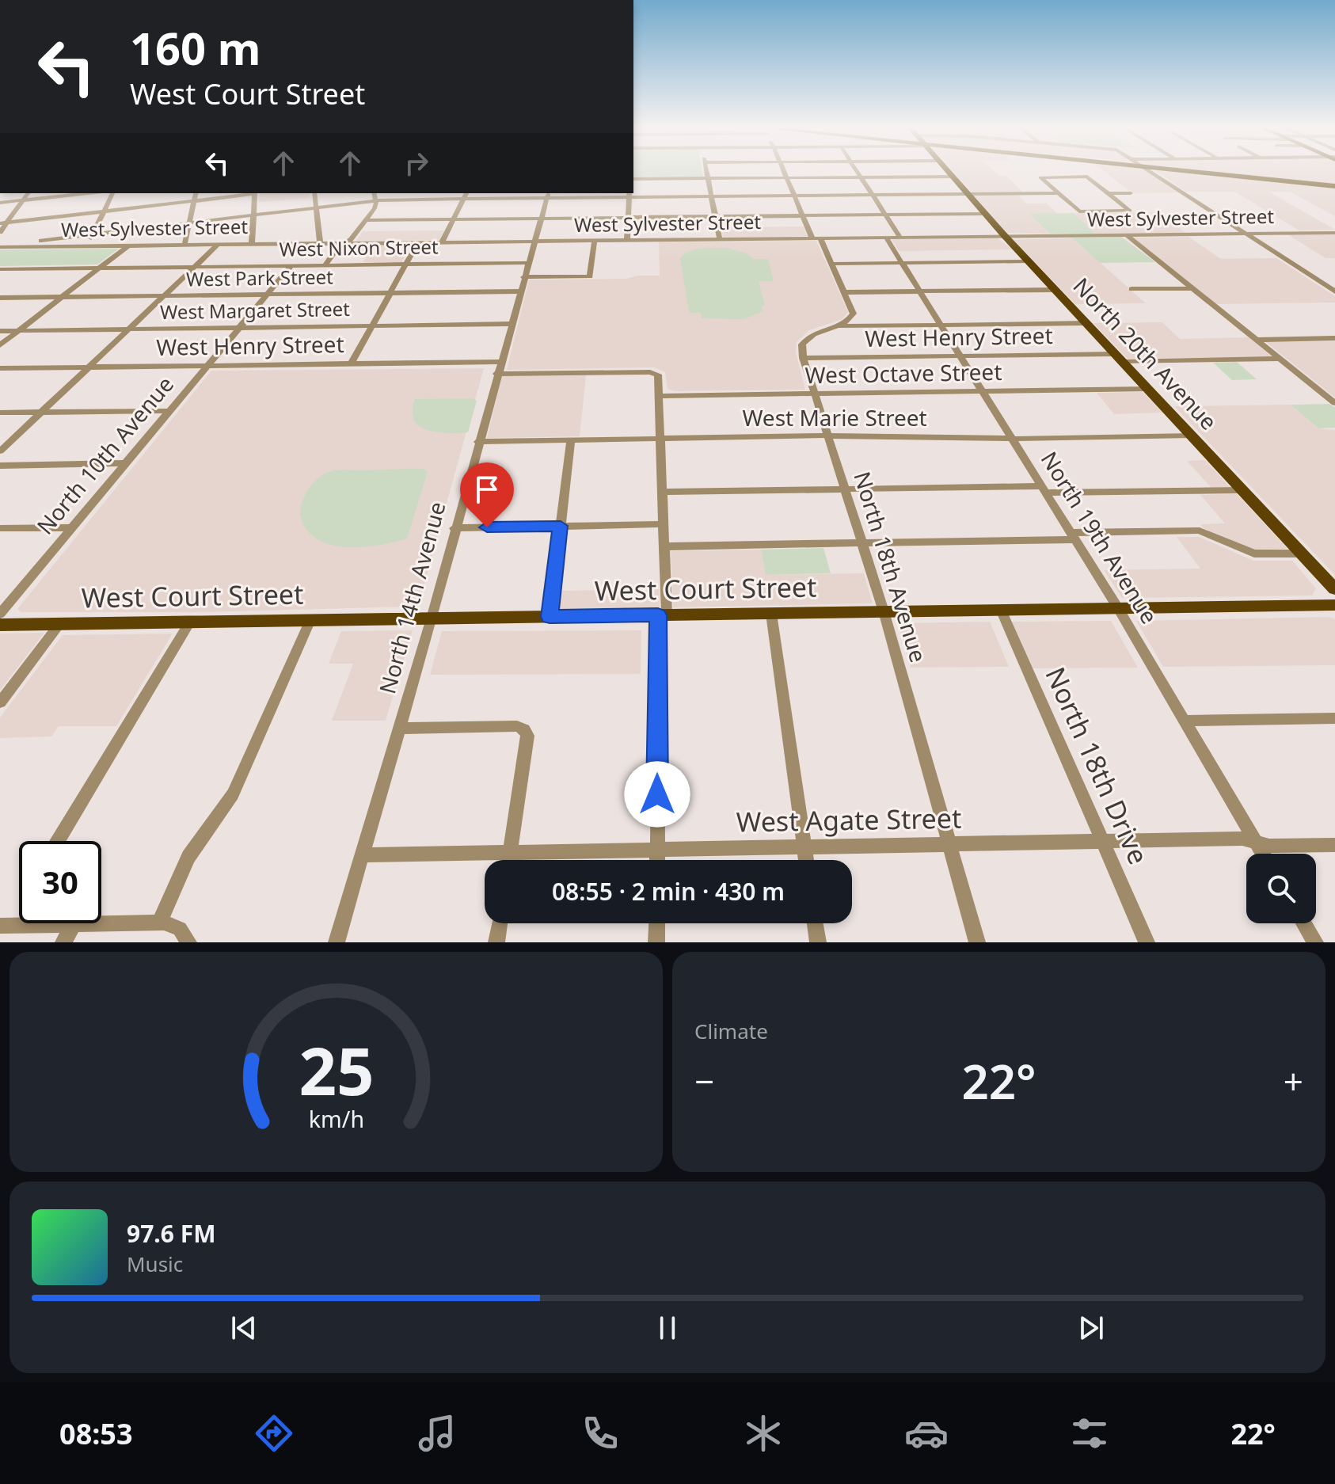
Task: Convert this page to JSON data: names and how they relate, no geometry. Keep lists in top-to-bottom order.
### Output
{
  "streets": {
    "main road": ["North 20th Avenue", "West Court Street"],
    "street": [
      "West Sylvester Street",
      "West Nixon Street",
      "West Park Street",
      "West Margaret Street",
      "West Henry Street",
      "West Octave Street",
      "West Marie Street",
      "North 10th Avenue",
      "North 19th Avenue",
      "North 18th Avenue",
      "North 14th Avenue",
      "North 18th Drive",
      "West Agate Street"
    ]
  },
  "crossings": [
    ["West Sylvester Street", "North 20th Avenue"],
    ["West Sylvester Street", "North 19th Avenue"],
    ["West Sylvester Street", "North 14th Avenue"],
    ["West Nixon Street", "North 10th Avenue"],
    ["West Nixon Street", "North 14th Avenue"],
    ["West Park Street", "North 10th Avenue"],
    ["West Park Street", "North 14th Avenue"],
    ["West Margaret Street", "North 10th Avenue"],
    ["West Margaret Street", "North 14th Avenue"],
    ["West Henry Street", "North 20th Avenue"],
    ["West Henry Street", "North 10th Avenue"],
    ["West Henry Street", "North 19th Avenue"],
    ["West Henry Street", "North 18th Avenue"],
    ["West Henry Street", "North 14th Avenue"],
    ["North 20th Avenue", "West Octave Street"],
    ["North 20th Avenue", "West Marie Street"],
    ["West Octave Street", "North 19th Avenue"],
    ["West Octave Street", "North 18th Avenue"],
    ["West Marie Street", "North 19th Avenue"],
    ["West Marie Street", "North 18th Avenue"],
    ["West Marie Street", "North 14th Avenue"],
    ["North 19th Avenue", "West Court Street"],
    ["North 19th Avenue", "West Agate Street"],
    ["North 18th Avenue", "West Court Street"],
    ["North 18th Avenue", "West Agate Street"],
    ["West Court Street", "North 14th Avenue"],
    ["West Court Street", "North 18th Drive"],
    ["North 14th Avenue", "West Agate Street"],
    ["North 18th Drive", "West Agate Street"]
  ],
  "page": {
    "turn": ["160 m", "West Court Street"],
    "limit": "30",
    "trip": "08:55 · 2 min · 430 m",
    "tile": "Climate",
    "heat": ["−", "22°", "+"],
    "song": ["97.6 FM", "Music"],
    "tabs": ["08:53", "22°"],
    "gauge": ["25", "km/h"]
  }
}
